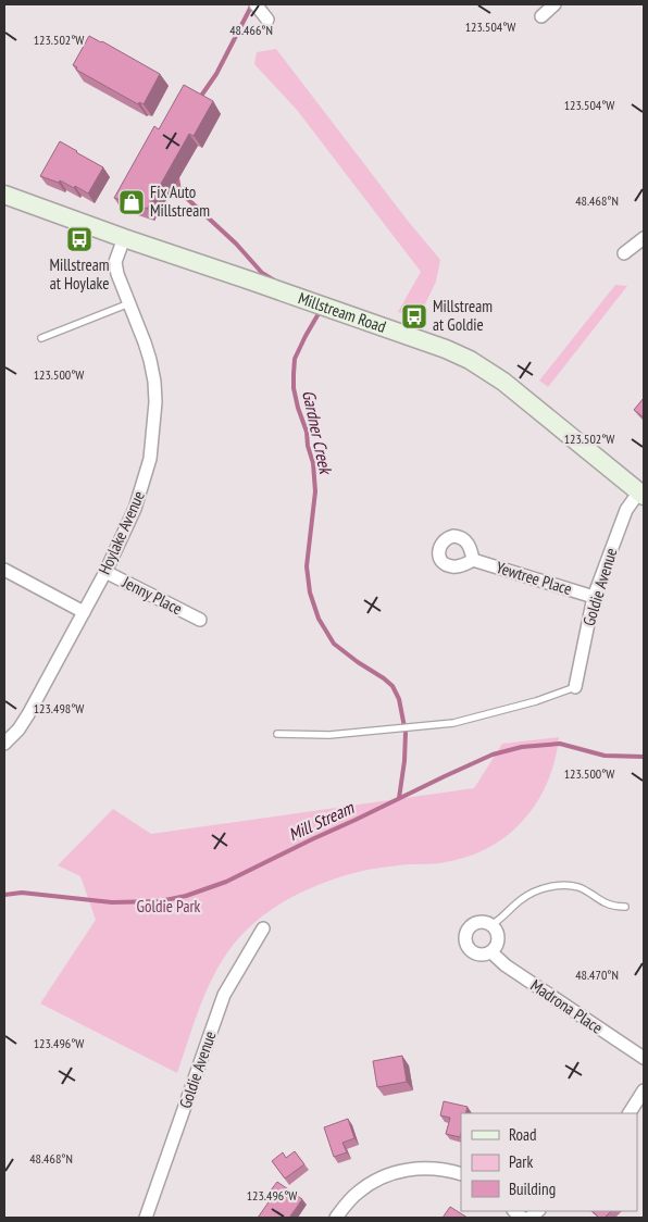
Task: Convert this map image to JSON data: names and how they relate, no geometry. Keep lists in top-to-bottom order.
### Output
{
  "streets": {
    "main road": ["Millstream Road"],
    "street": [
      "Hoylake Avenue",
      "Yewtree Place",
      "Goldie Avenue",
      "Jenny Place",
      "Madrona Place"
    ]
  },
  "crossings": [
    ["Millstream Road", "Hoylake Avenue"],
    ["Millstream Road", "Goldie Avenue"],
    ["Hoylake Avenue", "Jenny Place"],
    ["Yewtree Place", "Goldie Avenue"]
  ],
  "water": ["Gardner Creek", "Mill Stream"],
  "parks": ["Goldie Park"],
  "places": {
    "shop": ["Fix Auto Millstream"],
    "bus stop": ["Millstream at Hoylake", "Millstream at Goldie"]
  },
  "legend": ["Road", "Park", "Building"],
  "coordinates": [
    "123.504°W",
    "48.466°N",
    "123.502°W",
    "48.468°N",
    "123.500°W",
    "123.498°W",
    "48.470°N",
    "123.496°W"
  ]
}
